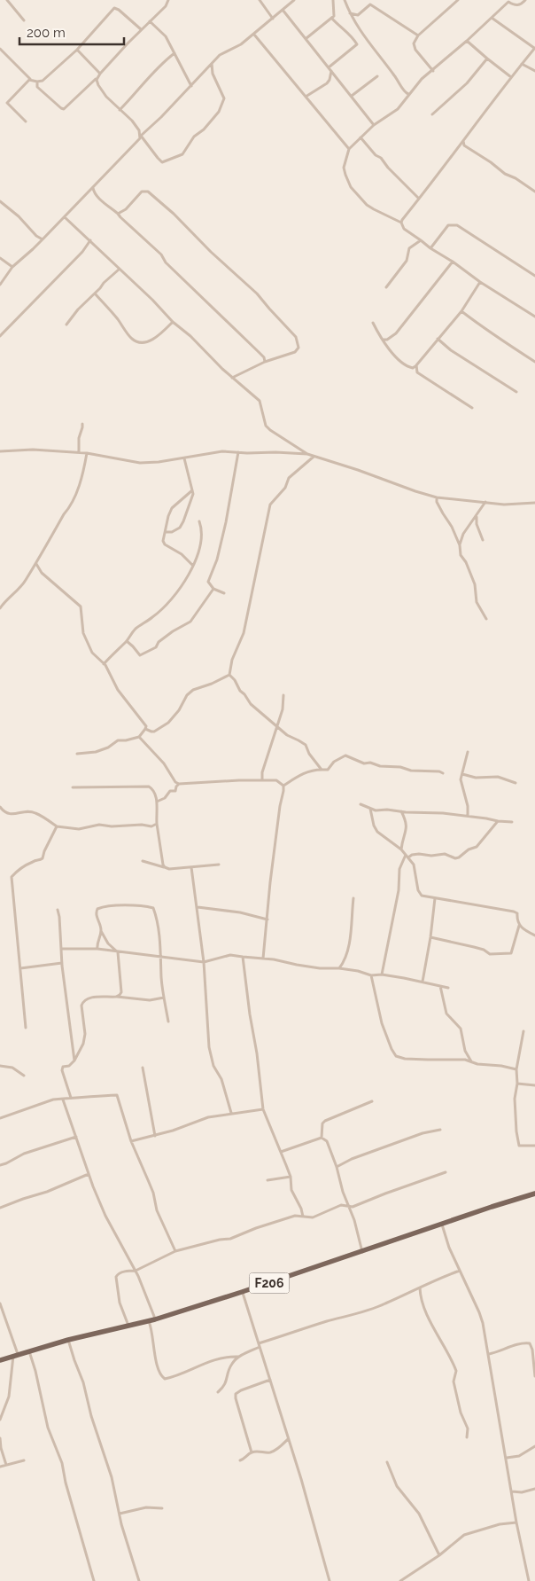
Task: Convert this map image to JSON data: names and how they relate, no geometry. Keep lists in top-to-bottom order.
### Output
{
  "streets": {
    "main road": ["F206"]
  },
  "scale_bar": "200 m"
}
